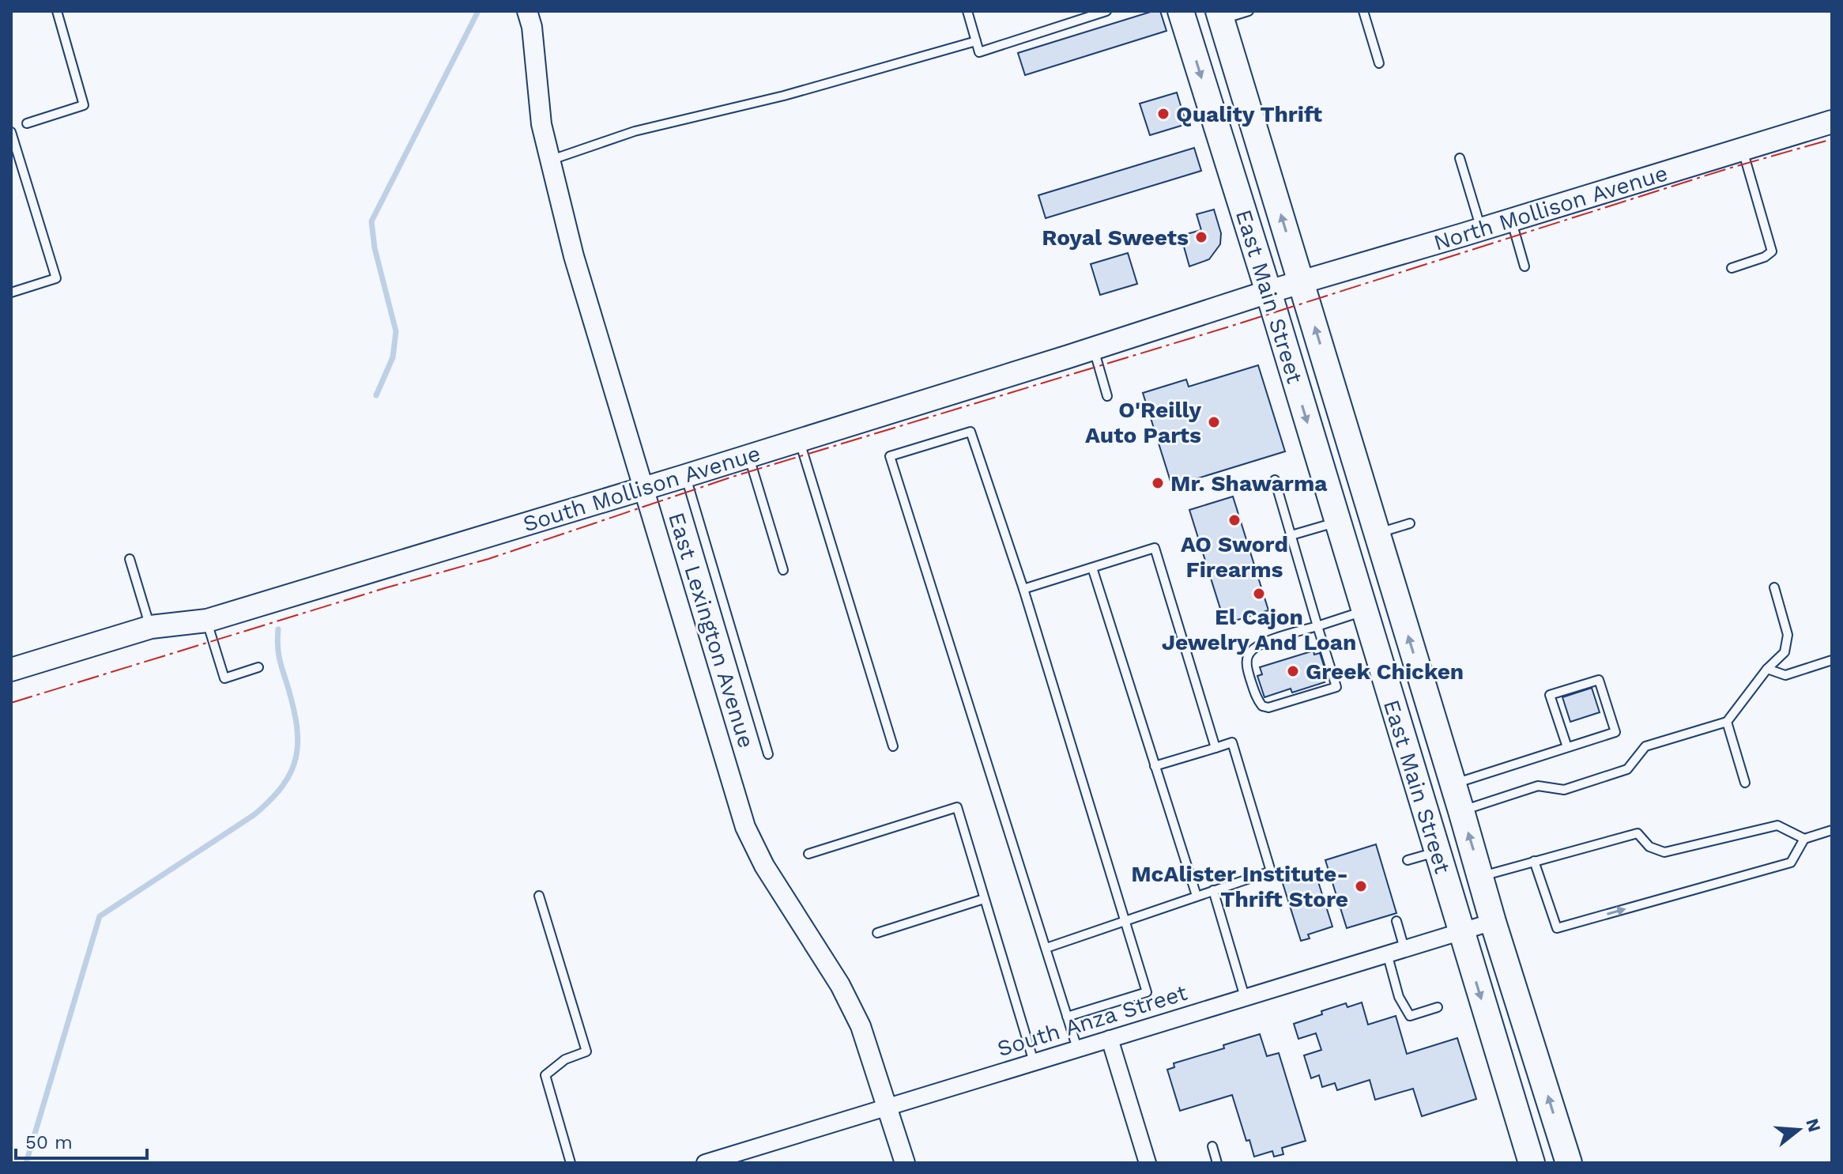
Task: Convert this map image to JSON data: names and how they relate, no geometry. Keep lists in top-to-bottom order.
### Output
{
  "streets": {
    "main road": ["North Mollison Avenue", "East Main Street", "South Mollison Avenue"],
    "street": ["East Lexington Avenue", "South Anza Street"]
  },
  "crossings": [
    ["North Mollison Avenue", "East Main Street"],
    ["North Mollison Avenue", "South Mollison Avenue"],
    ["East Main Street", "South Mollison Avenue"],
    ["East Main Street", "South Anza Street"],
    ["South Mollison Avenue", "East Lexington Avenue"],
    ["East Lexington Avenue", "South Anza Street"]
  ],
  "places": [
    "Quality Thrift",
    "Royal Sweets",
    "O'Reilly Auto Parts",
    "Mr. Shawarma",
    "AO Sword Firearms",
    "El Cajon Jewelry And Loan",
    "Greek Chicken",
    "McAlister Institute- Thrift Store"
  ],
  "scale_bar": "50 m",
  "north": "right"
}
